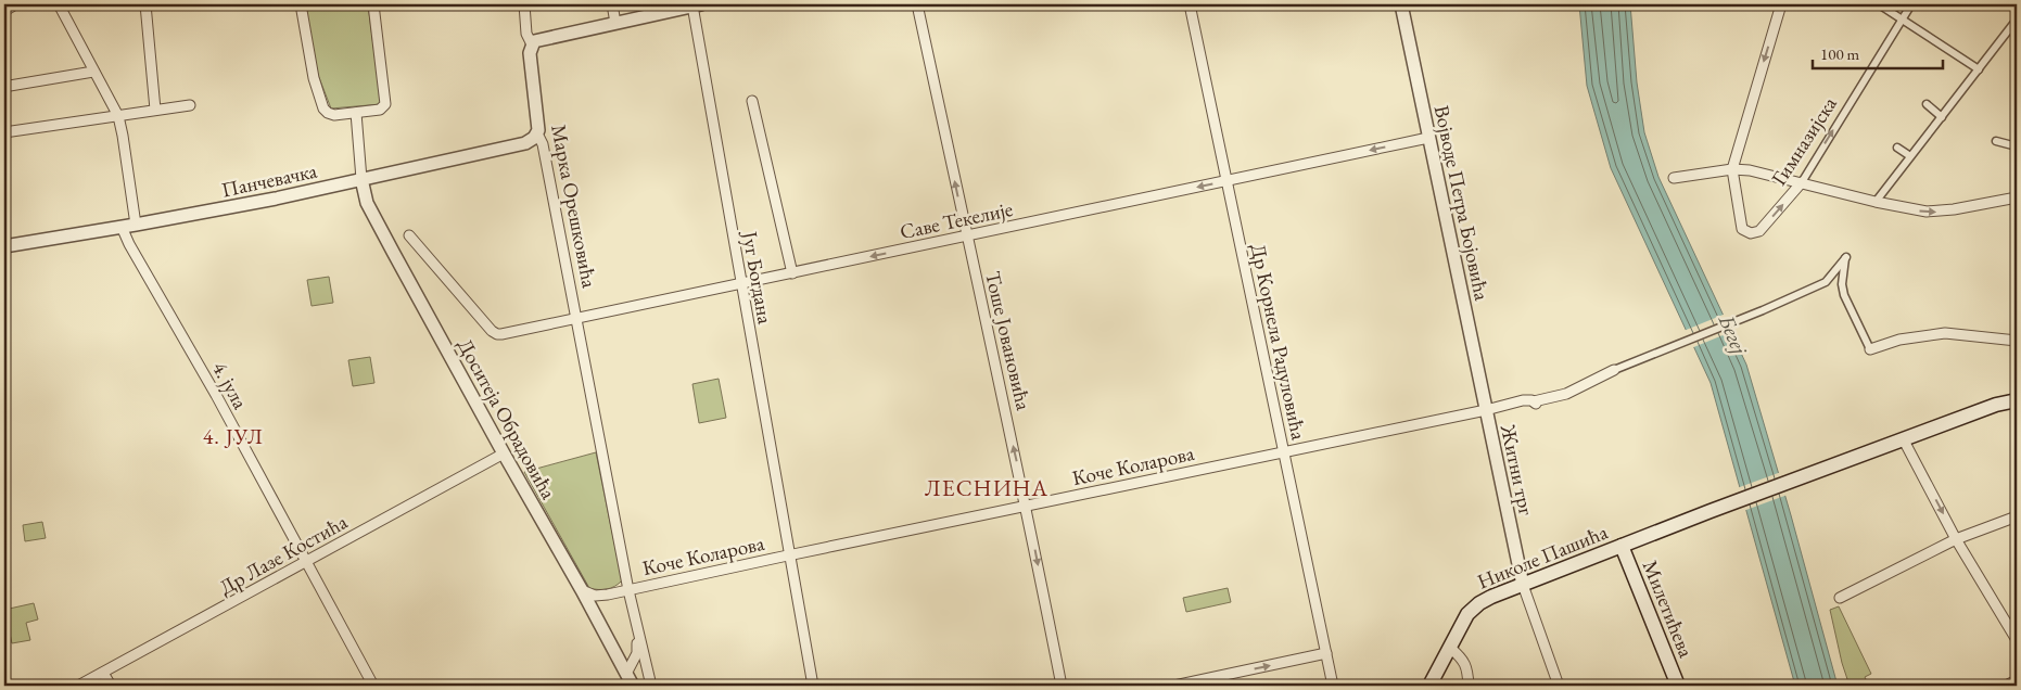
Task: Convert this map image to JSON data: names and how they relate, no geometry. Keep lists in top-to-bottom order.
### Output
{
  "streets": {
    "main road": ["Николе Пашића", "Милетићева"],
    "street": [
      "Гимназијска",
      "Панчевачка",
      "Војводе Петра Бојовића",
      "Марка Орешковића",
      "Саве Текелије",
      "Југ Богдана",
      "Тоше Јовановића",
      "Др Корнела Радуловића",
      "4. јула",
      "Доситеја Обрадовића",
      "Коче Коларова",
      "Житни трг",
      "Др Лазе Костића"
    ]
  },
  "crossings": [
    ["Панчевачка", "Марка Орешковића"],
    ["Панчевачка", "4. јула"],
    ["Панчевачка", "Доситеја Обрадовића"],
    ["Војводе Петра Бојовића", "Саве Текелије"],
    ["Војводе Петра Бојовића", "Коче Коларова"],
    ["Војводе Петра Бојовића", "Житни трг"],
    ["Марка Орешковића", "Саве Текелије"],
    ["Марка Орешковића", "Коче Коларова"],
    ["Саве Текелије", "Југ Богдана"],
    ["Саве Текелије", "Тоше Јовановића"],
    ["Саве Текелије", "Др Корнела Радуловића"],
    ["Саве Текелије", "Коче Коларова"],
    ["Југ Богдана", "Коче Коларова"],
    ["Тоше Јовановића", "Коче Коларова"],
    ["Др Корнела Радуловића", "Коче Коларова"],
    ["4. јула", "Др Лазе Костића"],
    ["Доситеја Обрадовића", "Коче Коларова"],
    ["Доситеја Обрадовића", "Др Лазе Костића"],
    ["Коче Коларова", "Житни трг"],
    ["Житни трг", "Николе Пашића"],
    ["Николе Пашића", "Милетићева"]
  ],
  "one_way": ["Саве Текелије"],
  "districts": ["4. ЈУЛ", "ЛЕСНИНА"],
  "water": ["Бегеј"],
  "scale_bar": "100 m"
}
